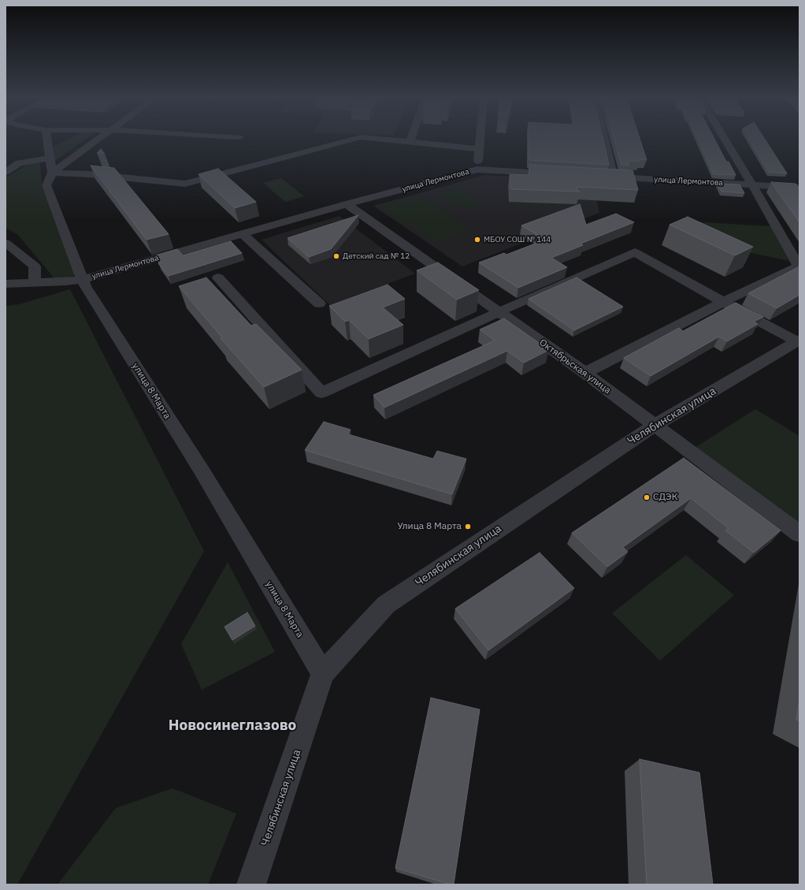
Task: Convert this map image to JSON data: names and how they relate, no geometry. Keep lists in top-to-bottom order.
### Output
{
  "streets": {
    "street": [
      "улица Лермонтова",
      "Октябрьская улица",
      "улица 8 Марта",
      "Челябинская улица"
    ]
  },
  "crossings": [
    ["улица Лермонтова", "Октябрьская улица"],
    ["улица Лермонтова", "улица 8 Марта"],
    ["Октябрьская улица", "Челябинская улица"],
    ["улица 8 Марта", "Челябинская улица"]
  ],
  "districts": ["Новосинеглазово"],
  "places": [
    "МБОУ СОШ № 144",
    "Детский сад № 12",
    "СДЭК",
    "Улица 8 Марта"
  ]
}
